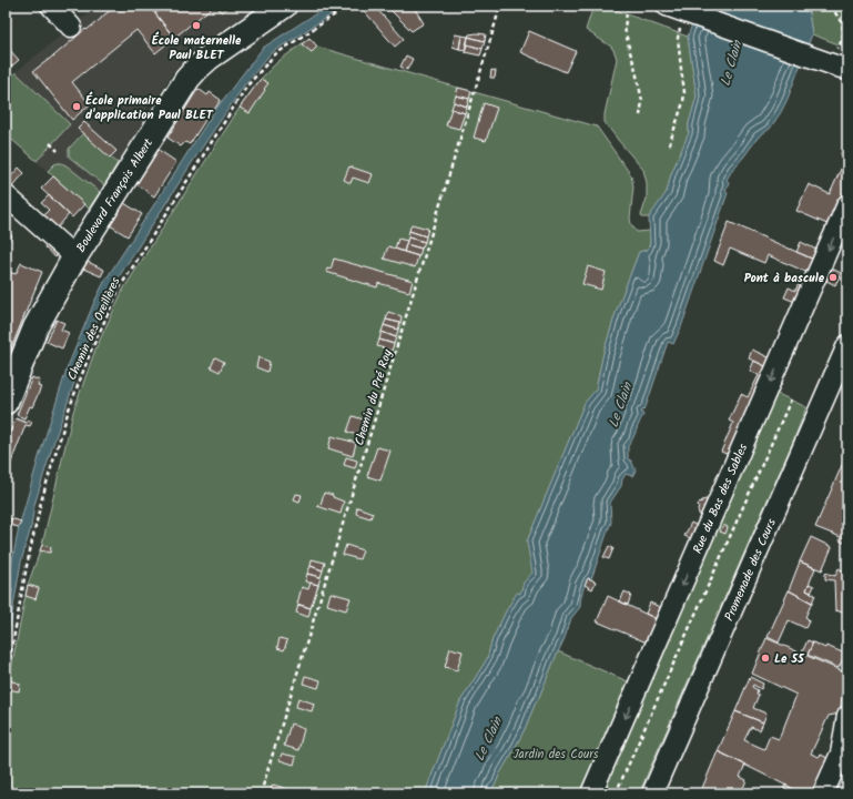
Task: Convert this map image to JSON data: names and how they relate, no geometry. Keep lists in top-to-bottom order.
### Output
{
  "streets": {
    "main road": ["Boulevard François Albert"],
    "street": ["Rue du Bas des Sables", "Promenade des Cours"],
    "path": ["Chemin des Oreillères", "Chemin du Pré Roy"]
  },
  "one_way": ["Rue du Bas des Sables"],
  "water": ["Le Clain"],
  "parks": ["Jardin des Cours"],
  "places": [
    "École maternelle Paul BLET",
    "École primaire d'application Paul BLET",
    "Pont à bascule",
    "Le 55"
  ]
}
